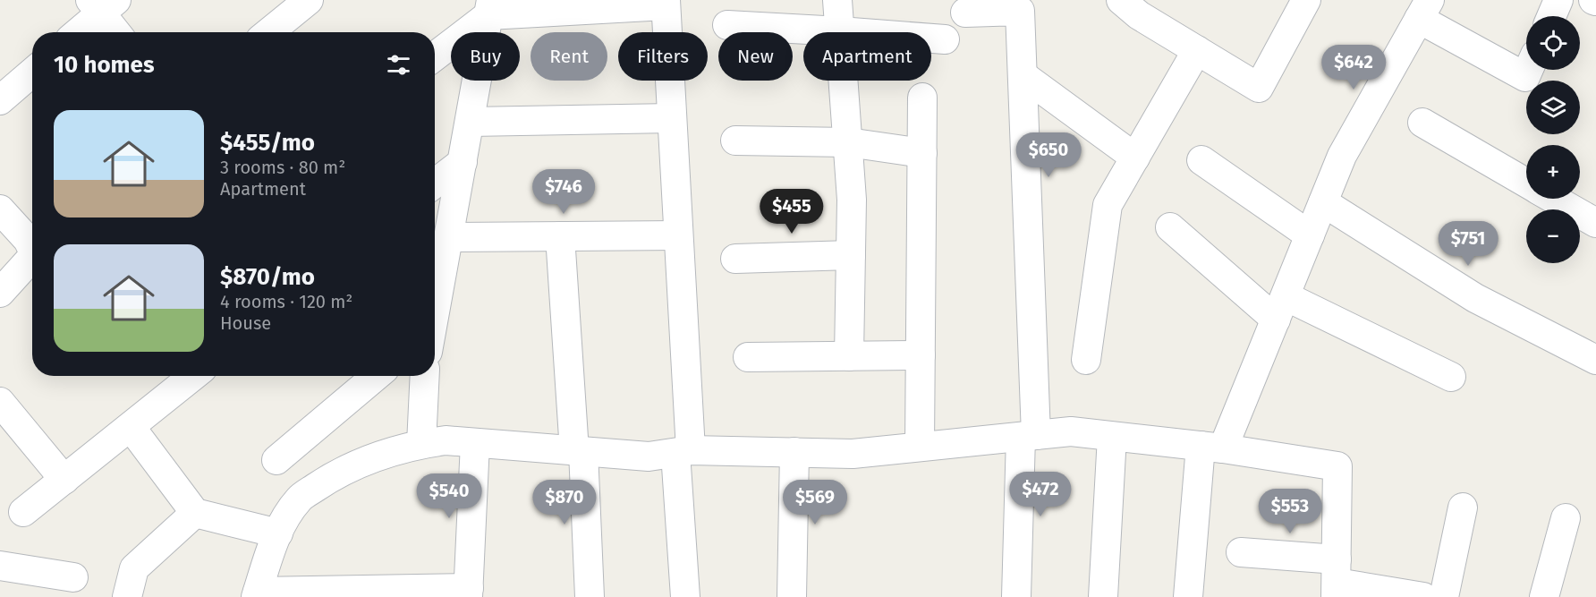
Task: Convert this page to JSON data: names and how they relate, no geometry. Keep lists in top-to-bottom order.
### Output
{
  "page": {
    "map_buttons": ["+", "−"],
    "chip": [
      "Buy",
      "Rent",
      "Filters",
      "New",
      "Apartment"
    ],
    "heading": "10 homes",
    "price": [
      "$642",
      "$650",
      "$746",
      "$455",
      "$751",
      "$472",
      "$540",
      "$870",
      "$569",
      "$553"
    ],
    "list": [
      {
        "name": "$455/mo",
        "note": "3 rooms · 80 m² · Apartment"
      },
      {
        "name": "$870/mo",
        "note": "4 rooms · 120 m² · House"
      }
    ]
  }
}
